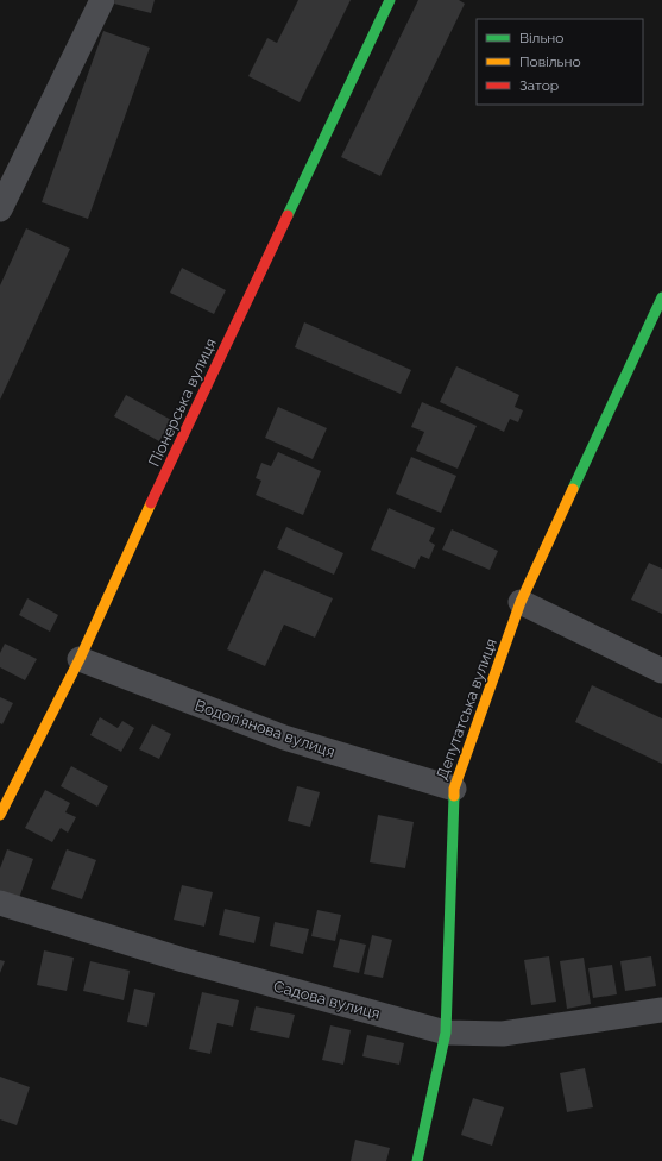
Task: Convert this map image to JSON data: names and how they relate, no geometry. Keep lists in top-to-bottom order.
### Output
{
  "streets": {
    "street": [
      "Піонерська вулиця",
      "Депутатська вулиця",
      "Водоп’янова вулиця",
      "Садова вулиця"
    ]
  },
  "crossings": [
    ["Піонерська вулиця", "Водоп’янова вулиця"],
    ["Депутатська вулиця", "Водоп’янова вулиця"],
    ["Депутатська вулиця", "Садова вулиця"]
  ],
  "legend": ["Вільно", "Повільно", "Затор"]
}
